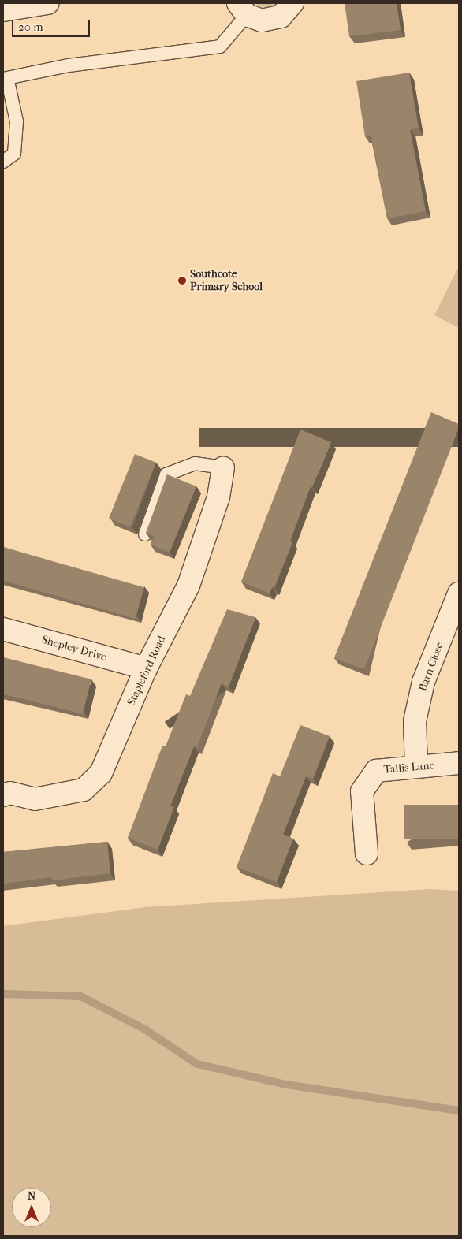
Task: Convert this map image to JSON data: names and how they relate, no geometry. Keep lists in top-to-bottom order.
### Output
{
  "streets": {
    "street": [
      "Shepley Drive",
      "Barn Close",
      "Stapleford Road",
      "Tallis Lane"
    ]
  },
  "crossings": [
    ["Shepley Drive", "Stapleford Road"],
    ["Barn Close", "Tallis Lane"]
  ],
  "places": ["Southcote Primary School"],
  "scale_bar": "20 m",
  "north": "top"
}
